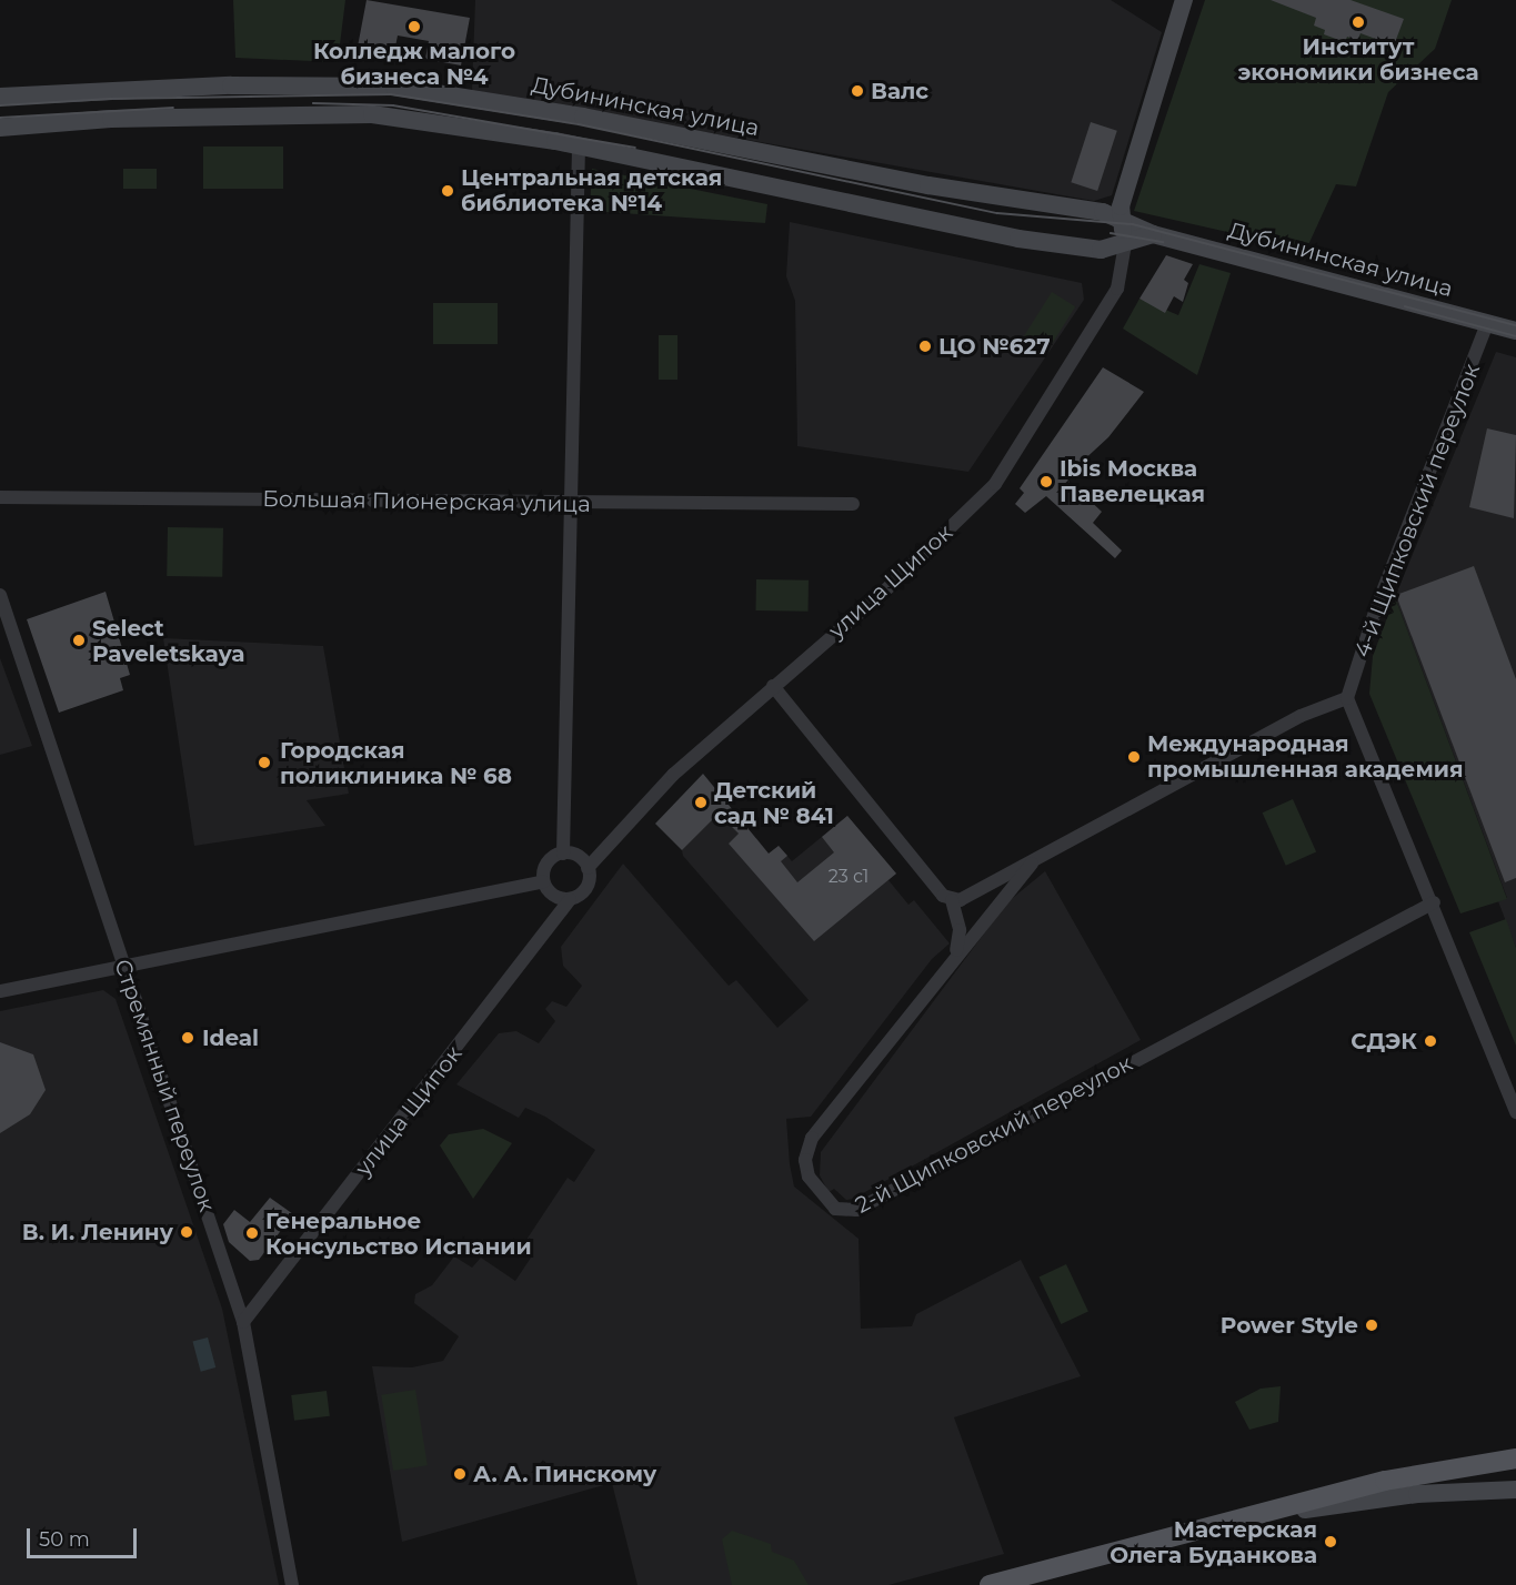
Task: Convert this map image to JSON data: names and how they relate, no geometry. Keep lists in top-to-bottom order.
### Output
{
  "streets": {
    "main road": ["Дубининская улица"],
    "street": [
      "Большая Пионерская улица",
      "4-й Щипковский переулок",
      "улица Щипок",
      "Стремянный переулок",
      "2-й Щипковский переулок"
    ]
  },
  "crossings": [
    ["Дубининская улица", "4-й Щипковский переулок"],
    ["улица Щипок", "Стремянный переулок"]
  ],
  "places": [
    "Институт экономики бизнеса",
    "Колледж малого бизнеса №4",
    "Валс",
    "Центральная детская библиотека №14",
    "ЦО №627",
    "Ibis Москва Павелецкая",
    "Select Paveletskaya",
    "Международная промышленная академия",
    "Городская поликлиника № 68",
    "Детский сад № 841",
    "Ideal",
    "СДЭК",
    "В. И. Ленину",
    "Генеральное Консульство Испании",
    "Power Style",
    "А. А. Пинскому",
    "Мастерская Олега Буданкова"
  ],
  "house_numbers": ["23 с1"],
  "scale_bar": "50 m"
}
